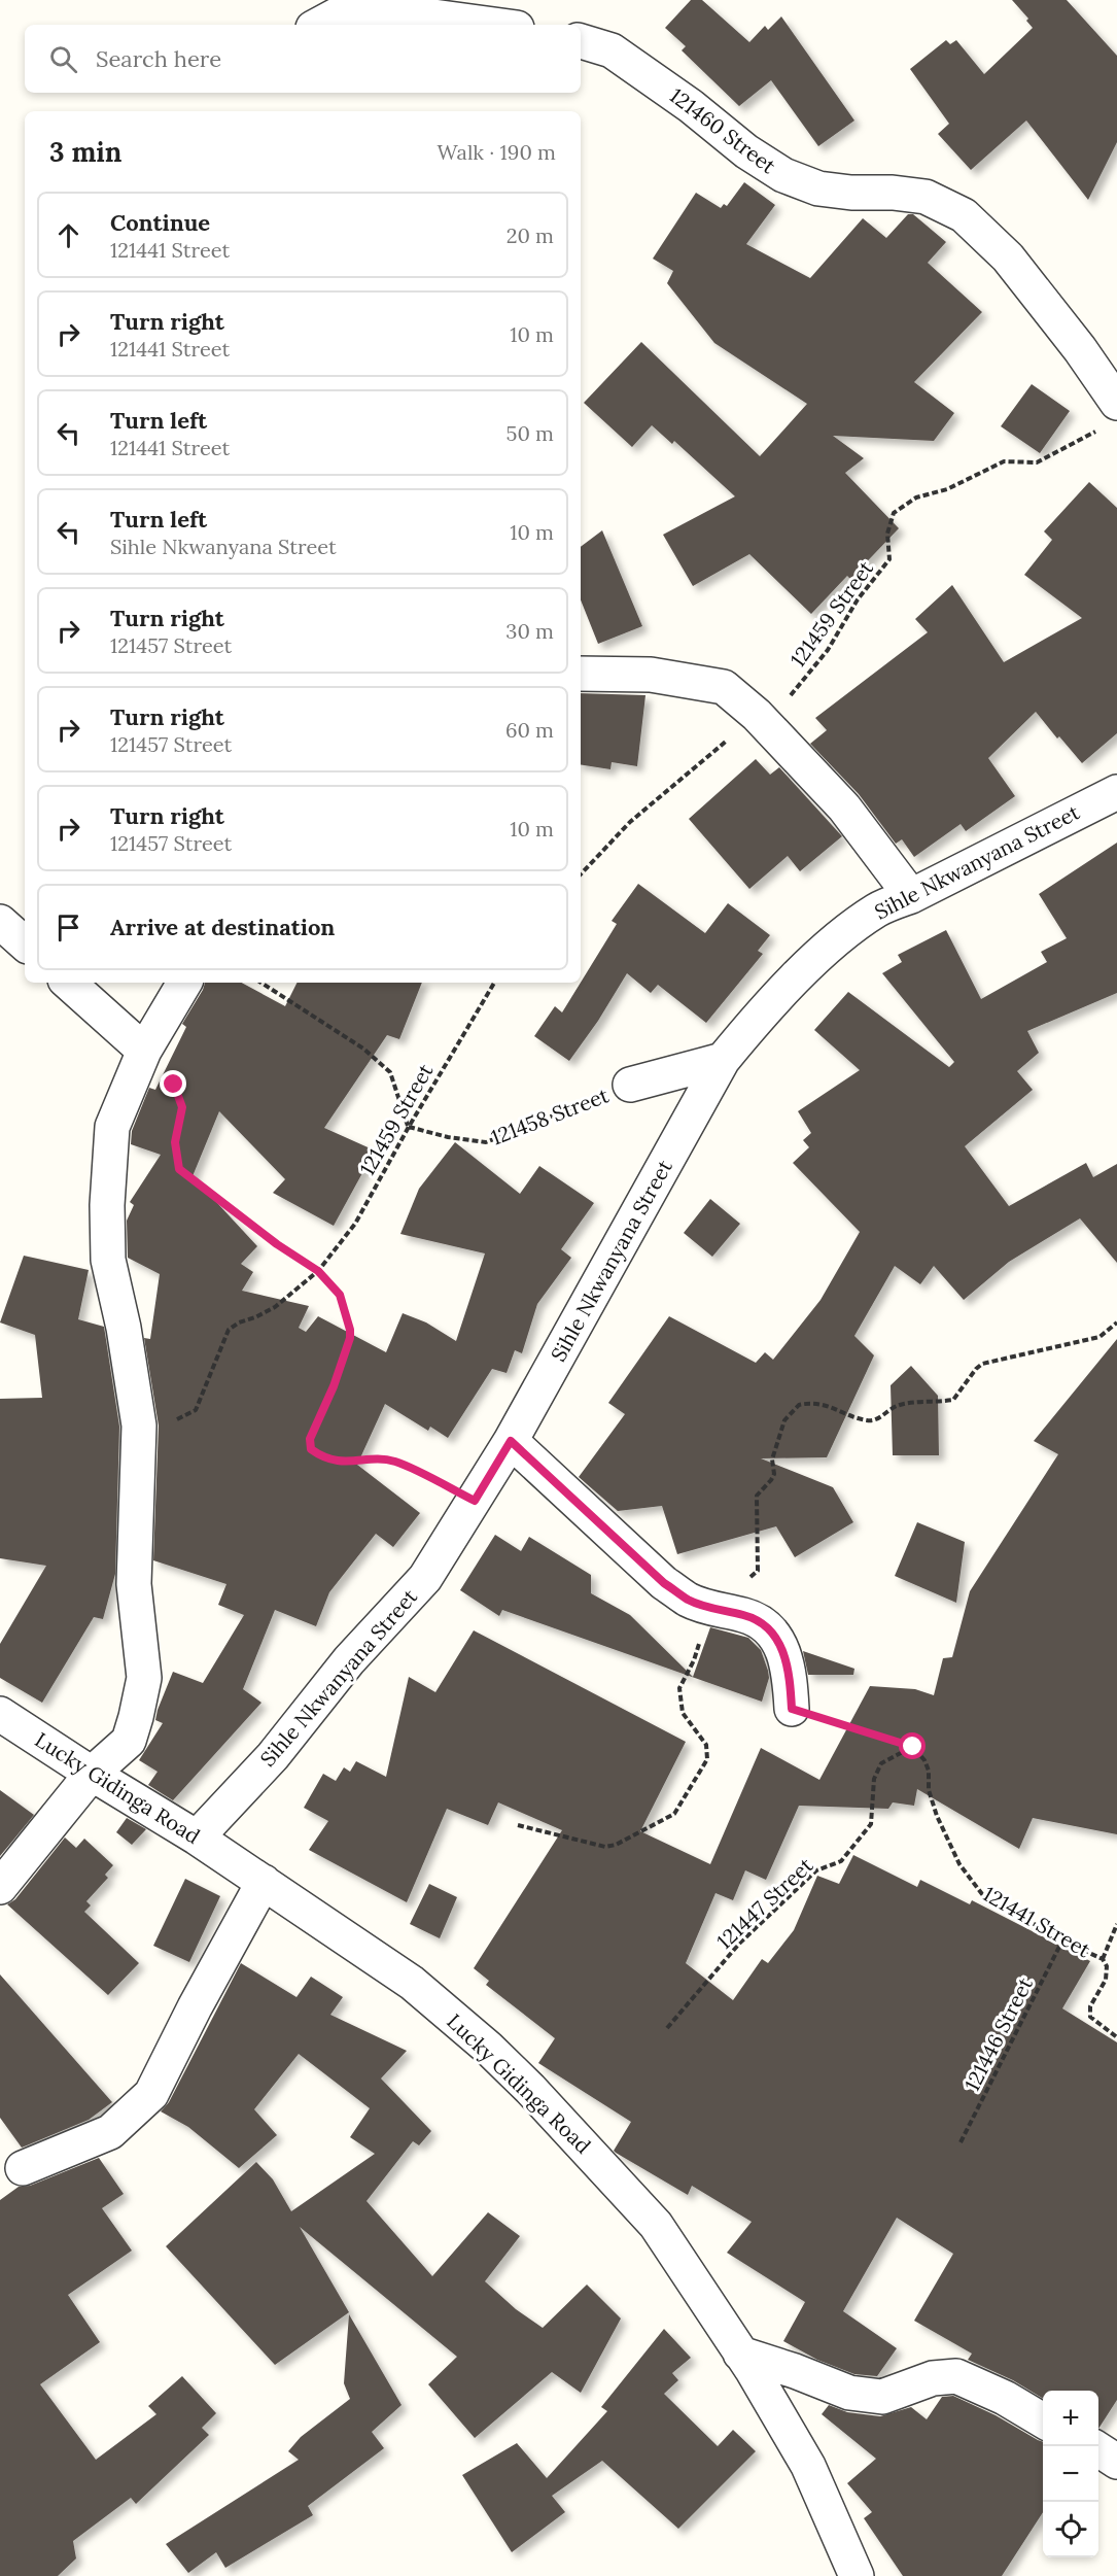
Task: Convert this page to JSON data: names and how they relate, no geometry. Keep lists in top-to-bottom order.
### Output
{
  "streets": {
    "street": [
      "121460 Street",
      "Sihle Nkwanyana Street",
      "121458 Street",
      "Lucky Gidinga Road"
    ],
    "path": [
      "121459 Street",
      "121447 Street",
      "121441 Street",
      "121446 Street"
    ]
  },
  "crossings": [
    ["121459 Street", "121458 Street"],
    ["Sihle Nkwanyana Street", "121458 Street"],
    ["Sihle Nkwanyana Street", "Lucky Gidinga Road"],
    ["121447 Street", "121441 Street"],
    ["121441 Street", "121446 Street"]
  ],
  "page": {
    "search": "Search here",
    "heading": ["3 min", "Walk · 190 m"],
    "list": [
      ["Continue", "121441 Street", "20 m"],
      ["Turn right", "121441 Street", "10 m"],
      ["Turn left", "121441 Street", "50 m"],
      ["Turn left", "Sihle Nkwanyana Street", "10 m"],
      ["Turn right", "121457 Street", "30 m"],
      ["Turn right", "121457 Street", "60 m"],
      ["Turn right", "121457 Street", "10 m"],
      "Arrive at destination"
    ],
    "map_buttons": ["+", "−"]
  }
}
